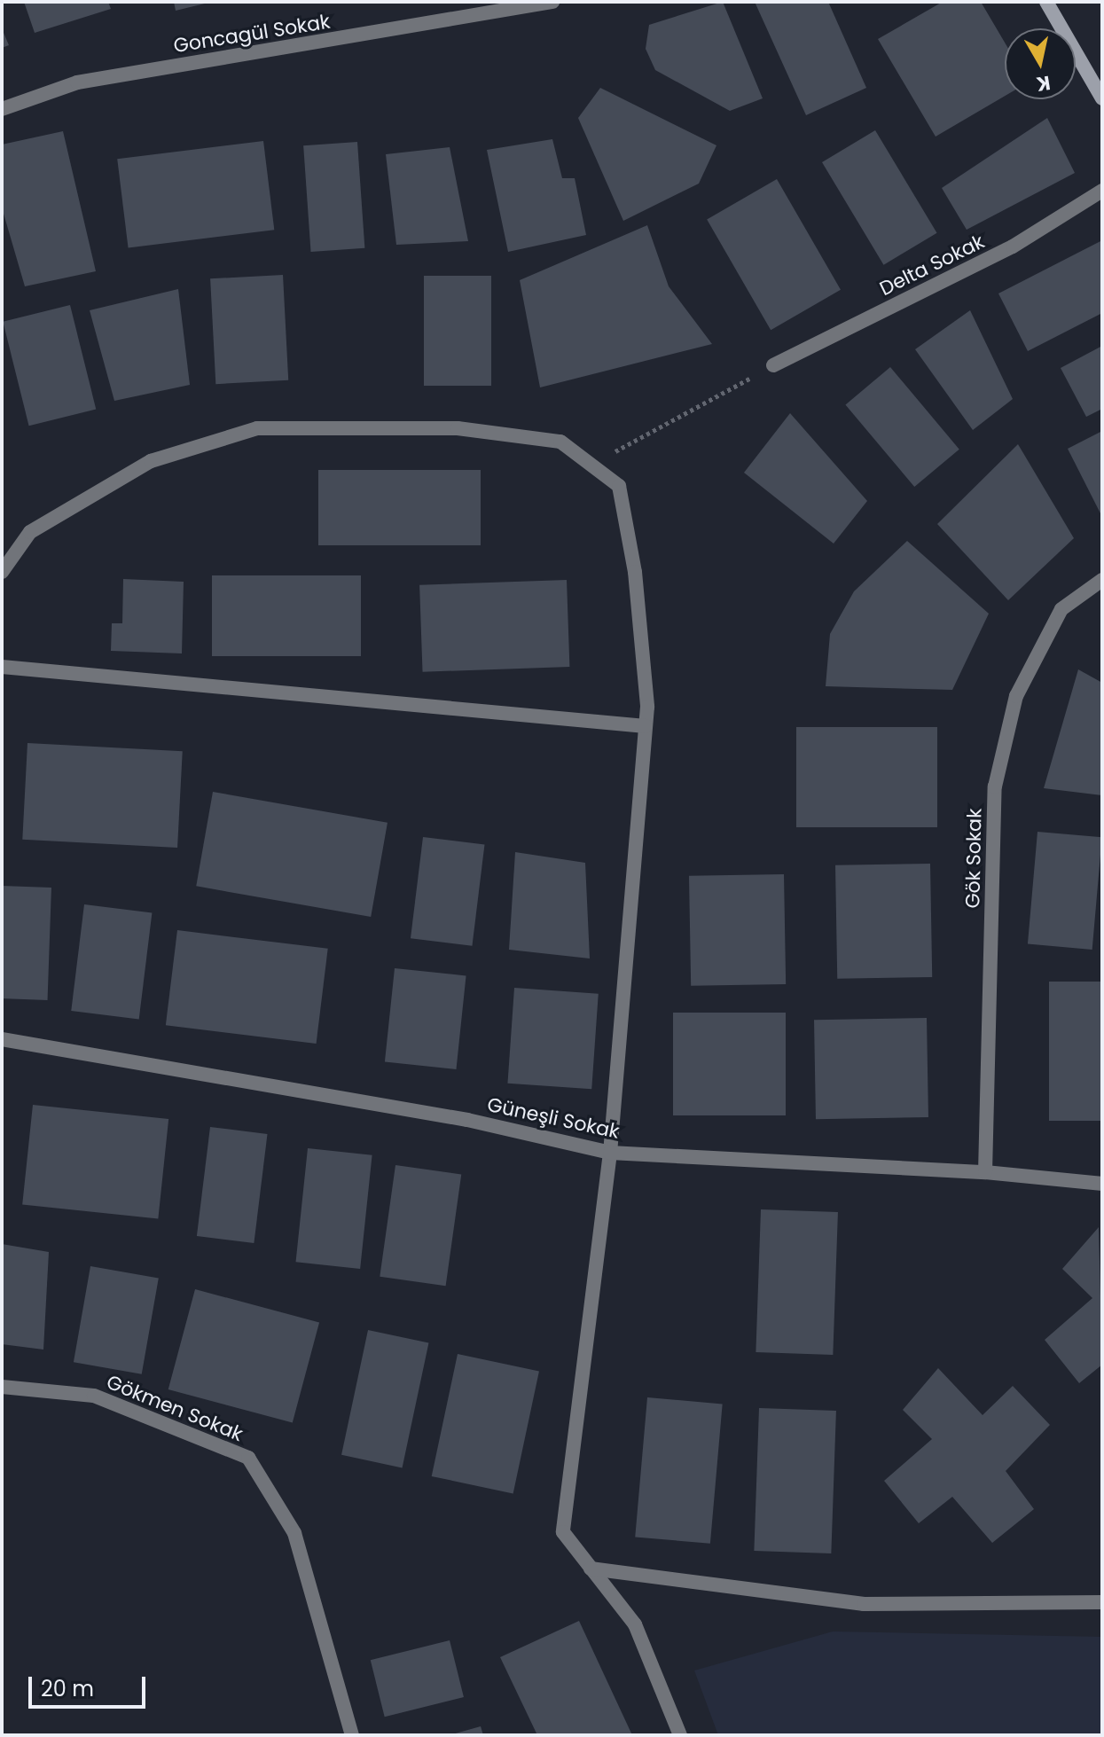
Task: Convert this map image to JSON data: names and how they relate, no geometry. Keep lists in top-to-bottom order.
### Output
{
  "streets": {
    "street": [
      "Goncagül Sokak",
      "Delta Sokak",
      "Gök Sokak",
      "Güneşli Sokak",
      "Gökmen Sokak"
    ]
  },
  "crossings": [
    ["Gök Sokak", "Güneşli Sokak"]
  ],
  "scale_bar": "20 m",
  "north": "bottom"
}
